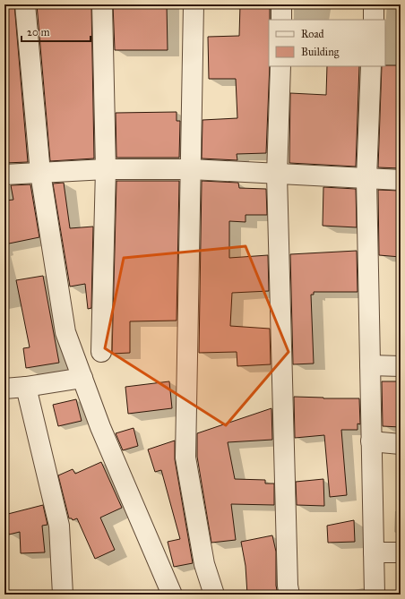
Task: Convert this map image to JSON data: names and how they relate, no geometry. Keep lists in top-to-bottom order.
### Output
{
  "legend": ["Road", "Building"],
  "scale_bar": "20 m"
}
